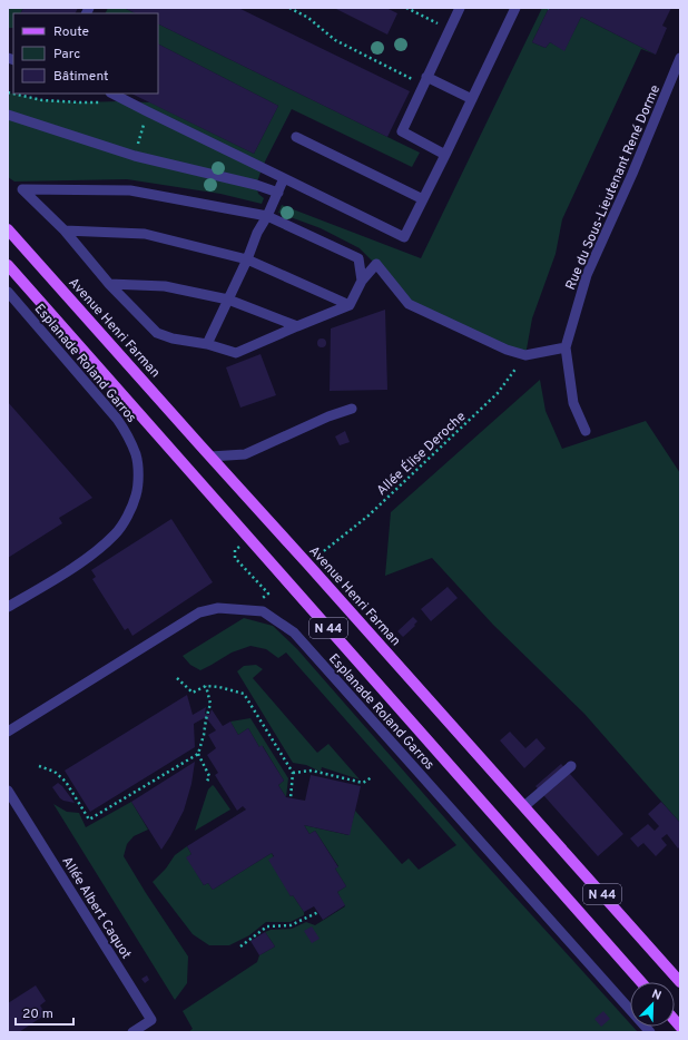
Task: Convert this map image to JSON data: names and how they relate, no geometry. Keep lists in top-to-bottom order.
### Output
{
  "streets": {
    "main road": ["Avenue Henri Farman", "N 44"],
    "lane": ["Rue du Sous-Lieutenant René Dorme", "Esplanade Roland Garros", "Allée Albert Caquot"],
    "path": ["Allée Élise Deroche"]
  },
  "legend": ["Route", "Parc", "Bâtiment"],
  "scale_bar": "20 m",
  "north": "top right"
}
